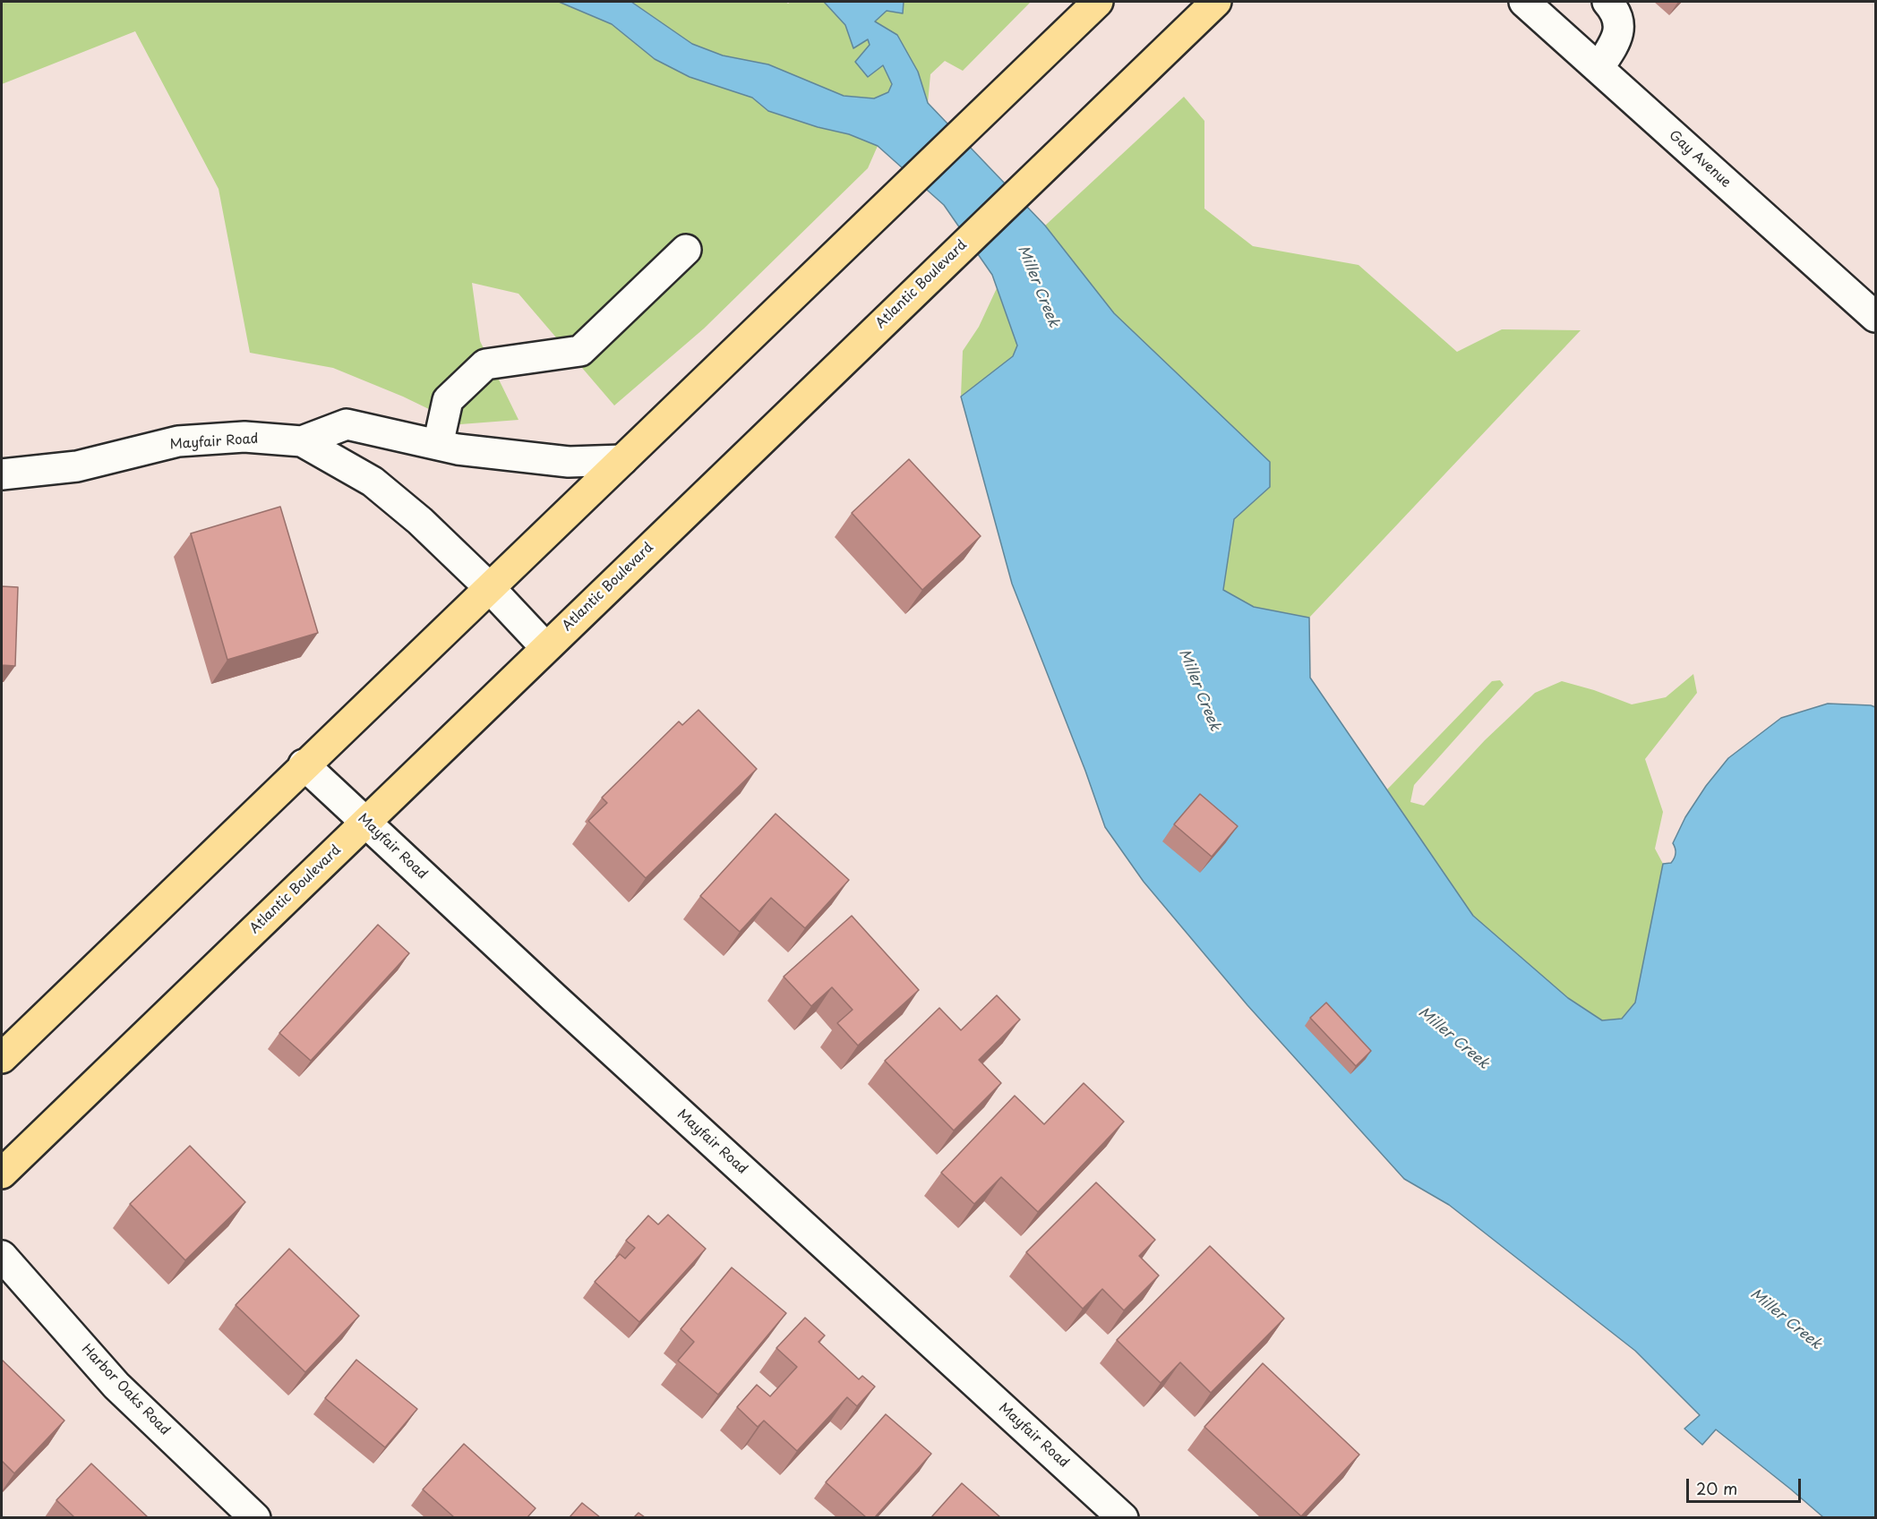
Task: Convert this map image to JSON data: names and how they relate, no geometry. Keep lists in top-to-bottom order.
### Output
{
  "streets": {
    "main road": ["Atlantic Boulevard"],
    "street": ["Gay Avenue", "Mayfair Road", "Harbor Oaks Road"]
  },
  "crossings": [
    ["Atlantic Boulevard", "Mayfair Road"]
  ],
  "water": ["Miller Creek"],
  "scale_bar": "20 m"
}
